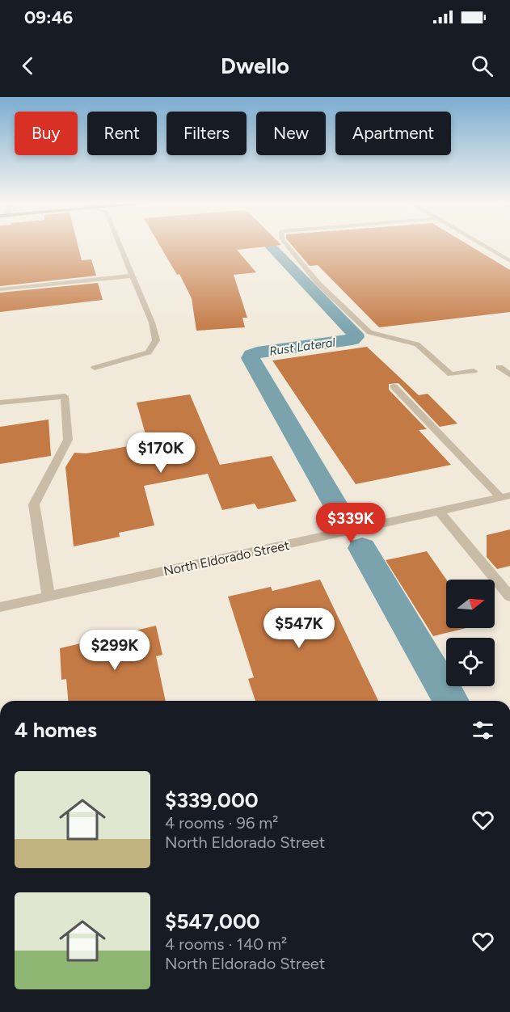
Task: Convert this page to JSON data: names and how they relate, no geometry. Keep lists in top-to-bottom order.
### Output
{
  "streets": {
    "street": ["North Eldorado Street"]
  },
  "water": ["Rust Lateral"],
  "north": "right",
  "page": {
    "status": "09:46",
    "header": "Dwello",
    "chip": [
      "Buy",
      "Rent",
      "Filters",
      "New",
      "Apartment"
    ],
    "price": [
      "$170K",
      "$339K",
      "$547K",
      "$299K"
    ],
    "heading": "4 homes",
    "list": [
      {
        "name": "$339,000",
        "note": "4 rooms · 96 m² · North Eldorado Street"
      },
      {
        "name": "$547,000",
        "note": "4 rooms · 140 m² · North Eldorado Street"
      }
    ]
  }
}
